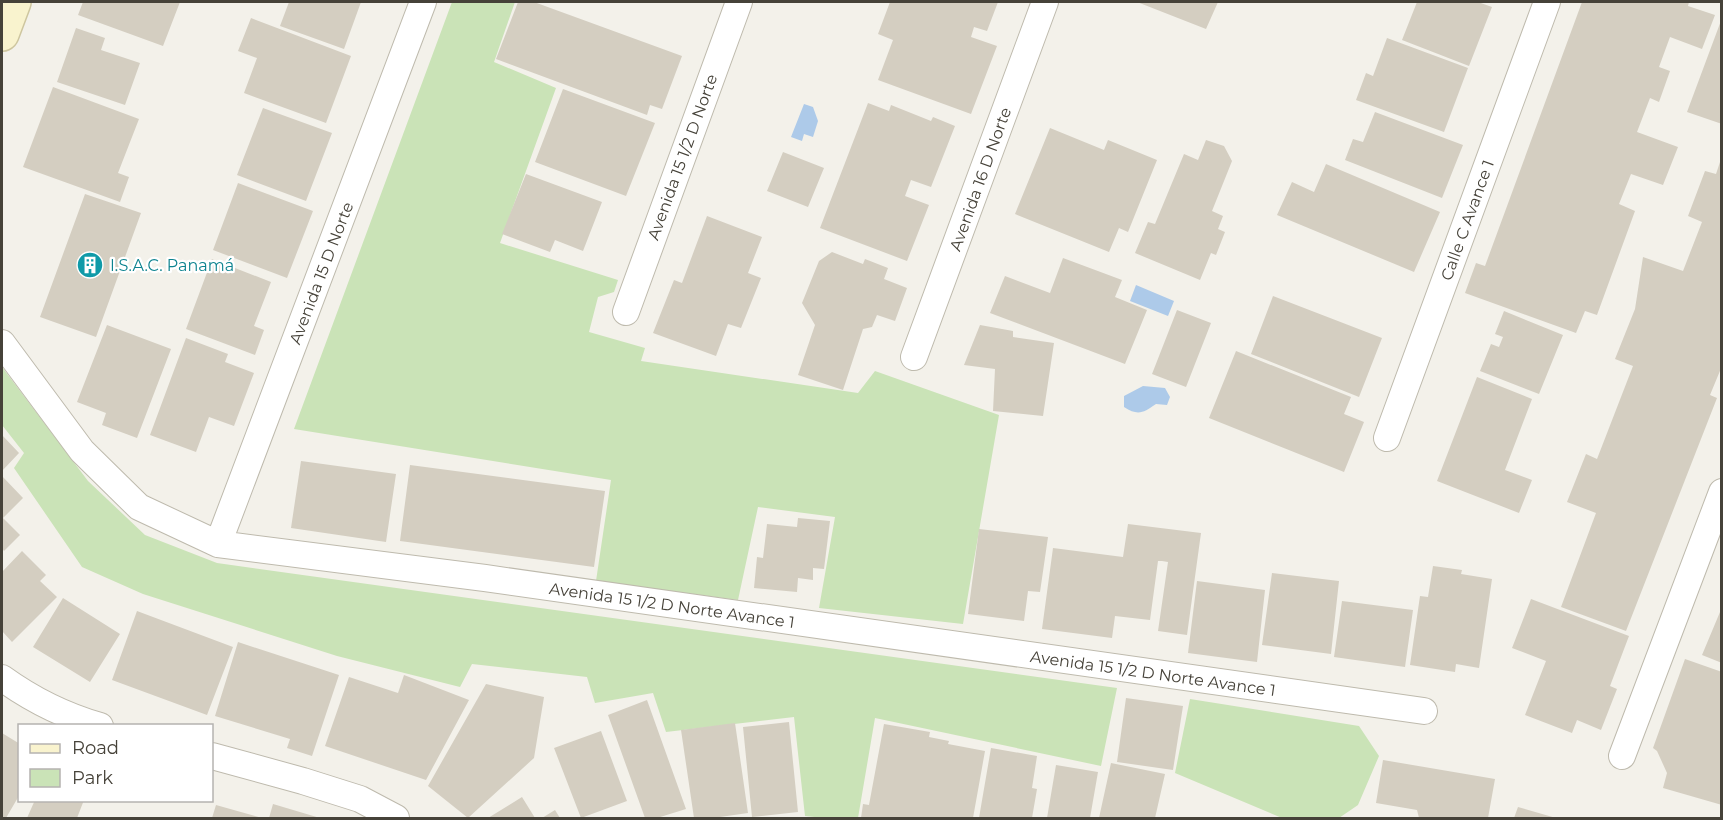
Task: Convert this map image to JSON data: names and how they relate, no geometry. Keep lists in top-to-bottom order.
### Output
{
  "streets": {
    "street": [
      "Avenida 15 1/2 D Norte",
      "Avenida 16 D Norte",
      "Calle C Avance 1",
      "Avenida 15 D Norte",
      "Avenida 15 1/2 D Norte Avance 1"
    ]
  },
  "crossings": [
    ["Avenida 15 D Norte", "Avenida 15 1/2 D Norte Avance 1"]
  ],
  "places": {
    "building": ["I.S.A.C. Panamá"]
  },
  "legend": ["Road", "Park"]
}
